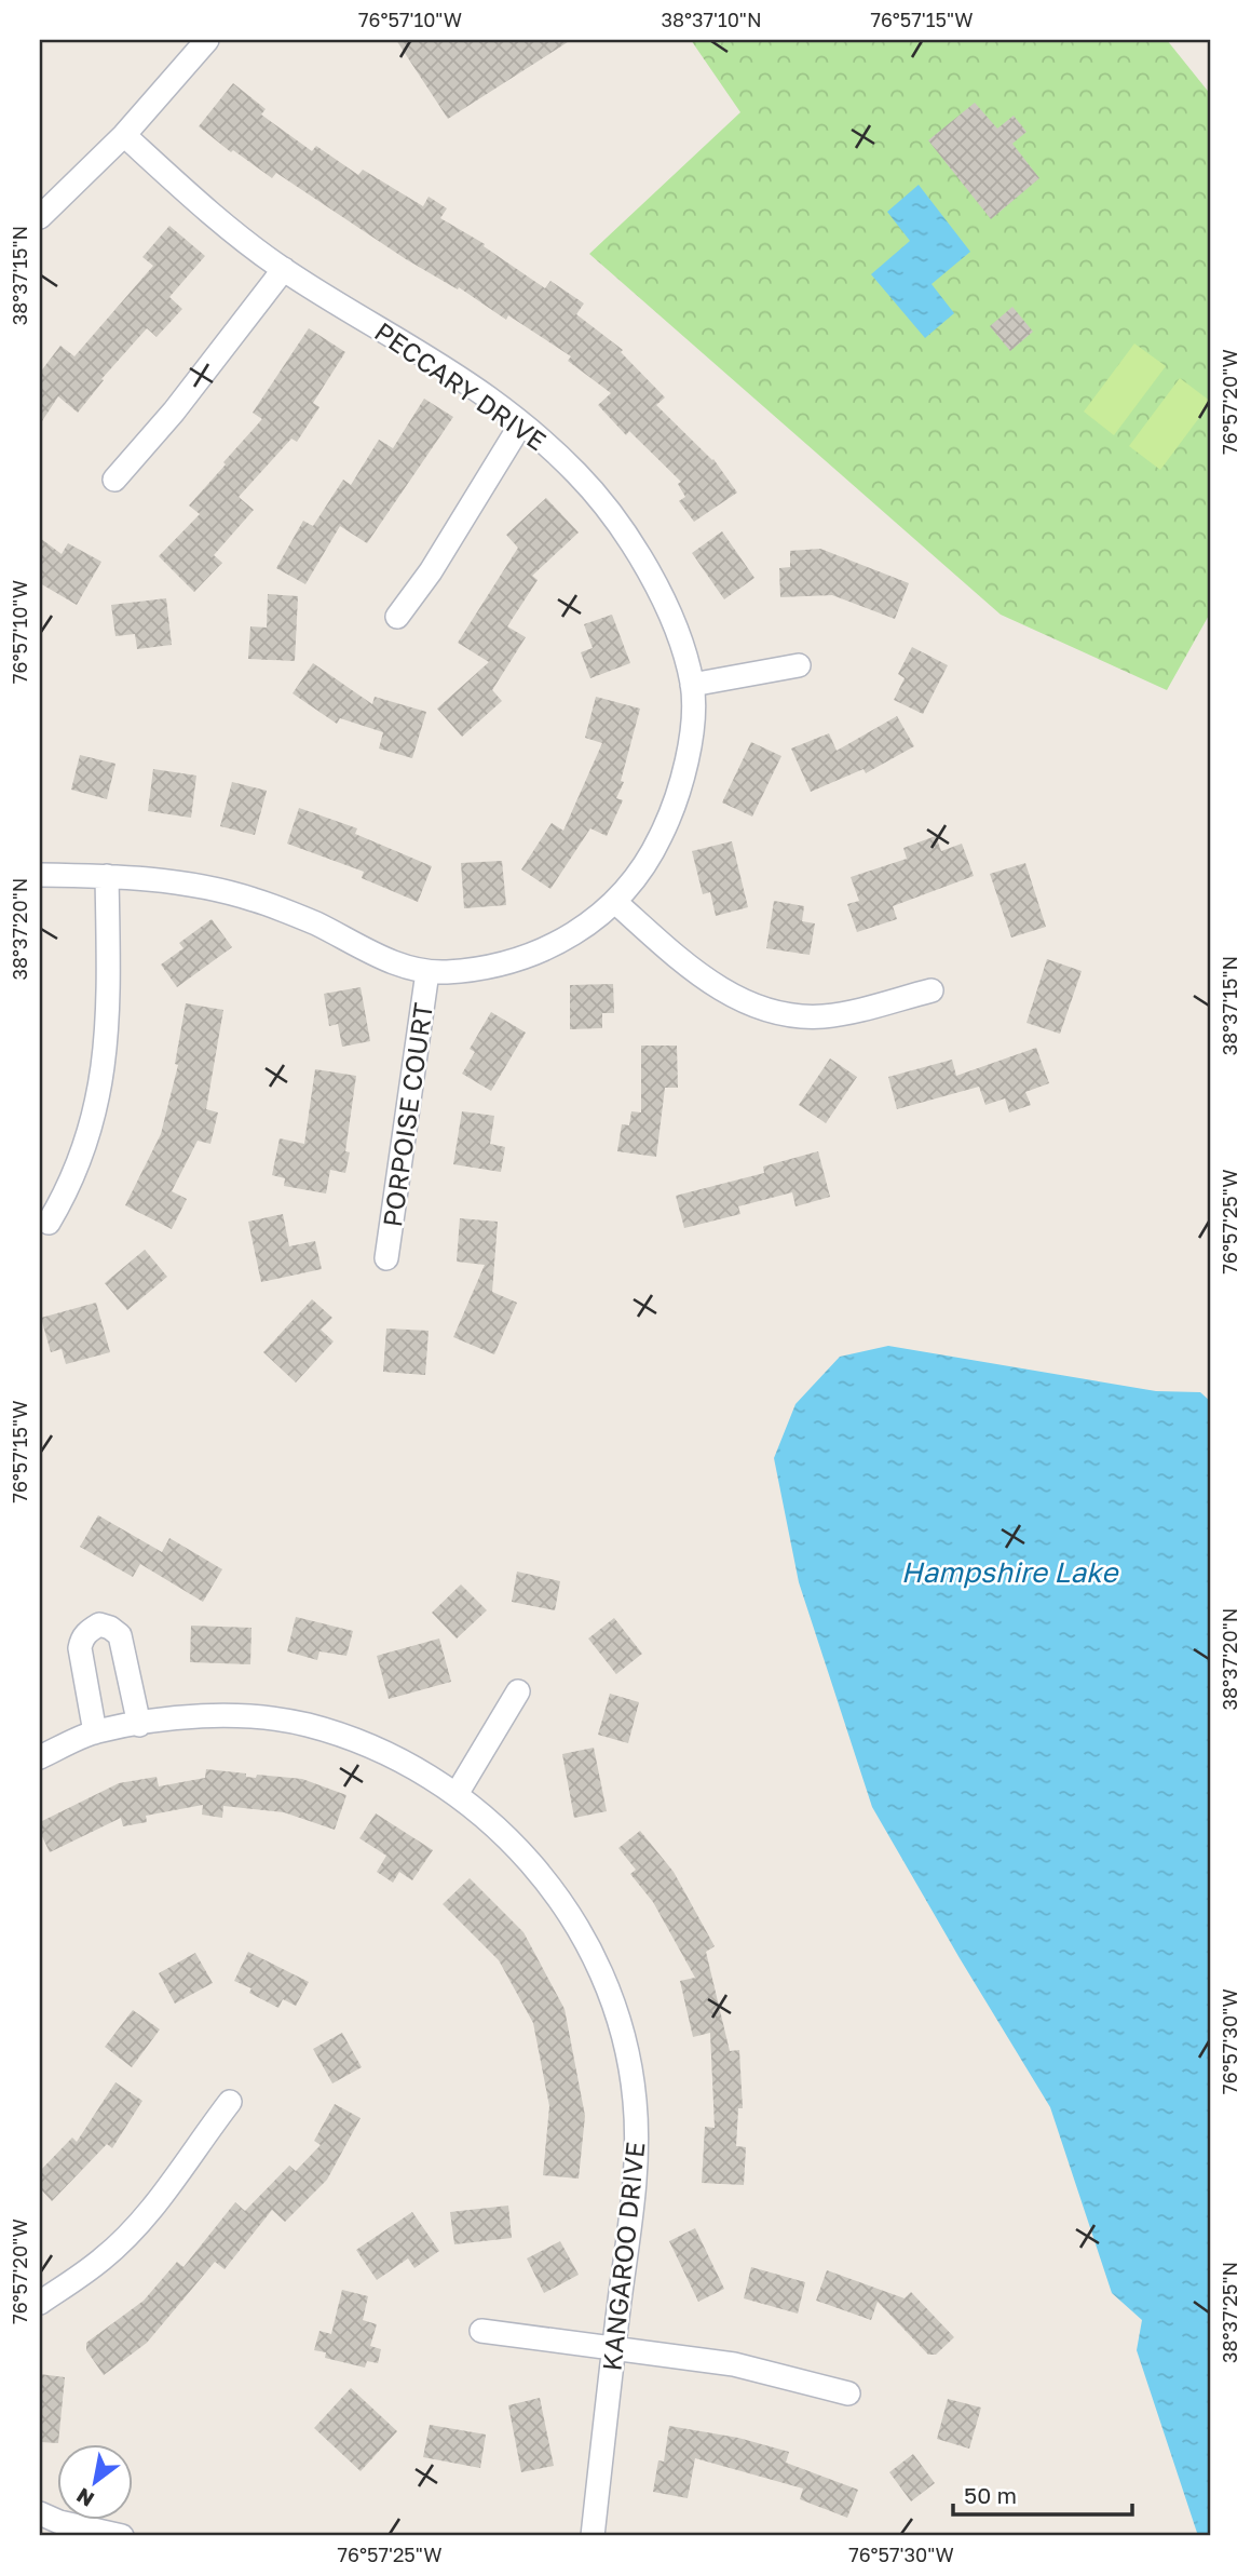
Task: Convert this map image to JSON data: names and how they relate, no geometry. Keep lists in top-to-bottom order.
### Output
{
  "streets": {
    "street": ["PECCARY DRIVE", "PORPOISE COURT", "KANGAROO DRIVE"]
  },
  "crossings": [
    ["PECCARY DRIVE", "PORPOISE COURT"]
  ],
  "water": ["Hampshire Lake"],
  "scale_bar": "50 m",
  "north": "bottom left",
  "coordinates": [
    "76°57'10\"W",
    "38°37'10\"N",
    "76°57'15\"W",
    "38°37'15\"N",
    "76°57'20\"W",
    "38°37'20\"N",
    "76°57'25\"W",
    "76°57'30\"W",
    "38°37'25\"N"
  ]
}
